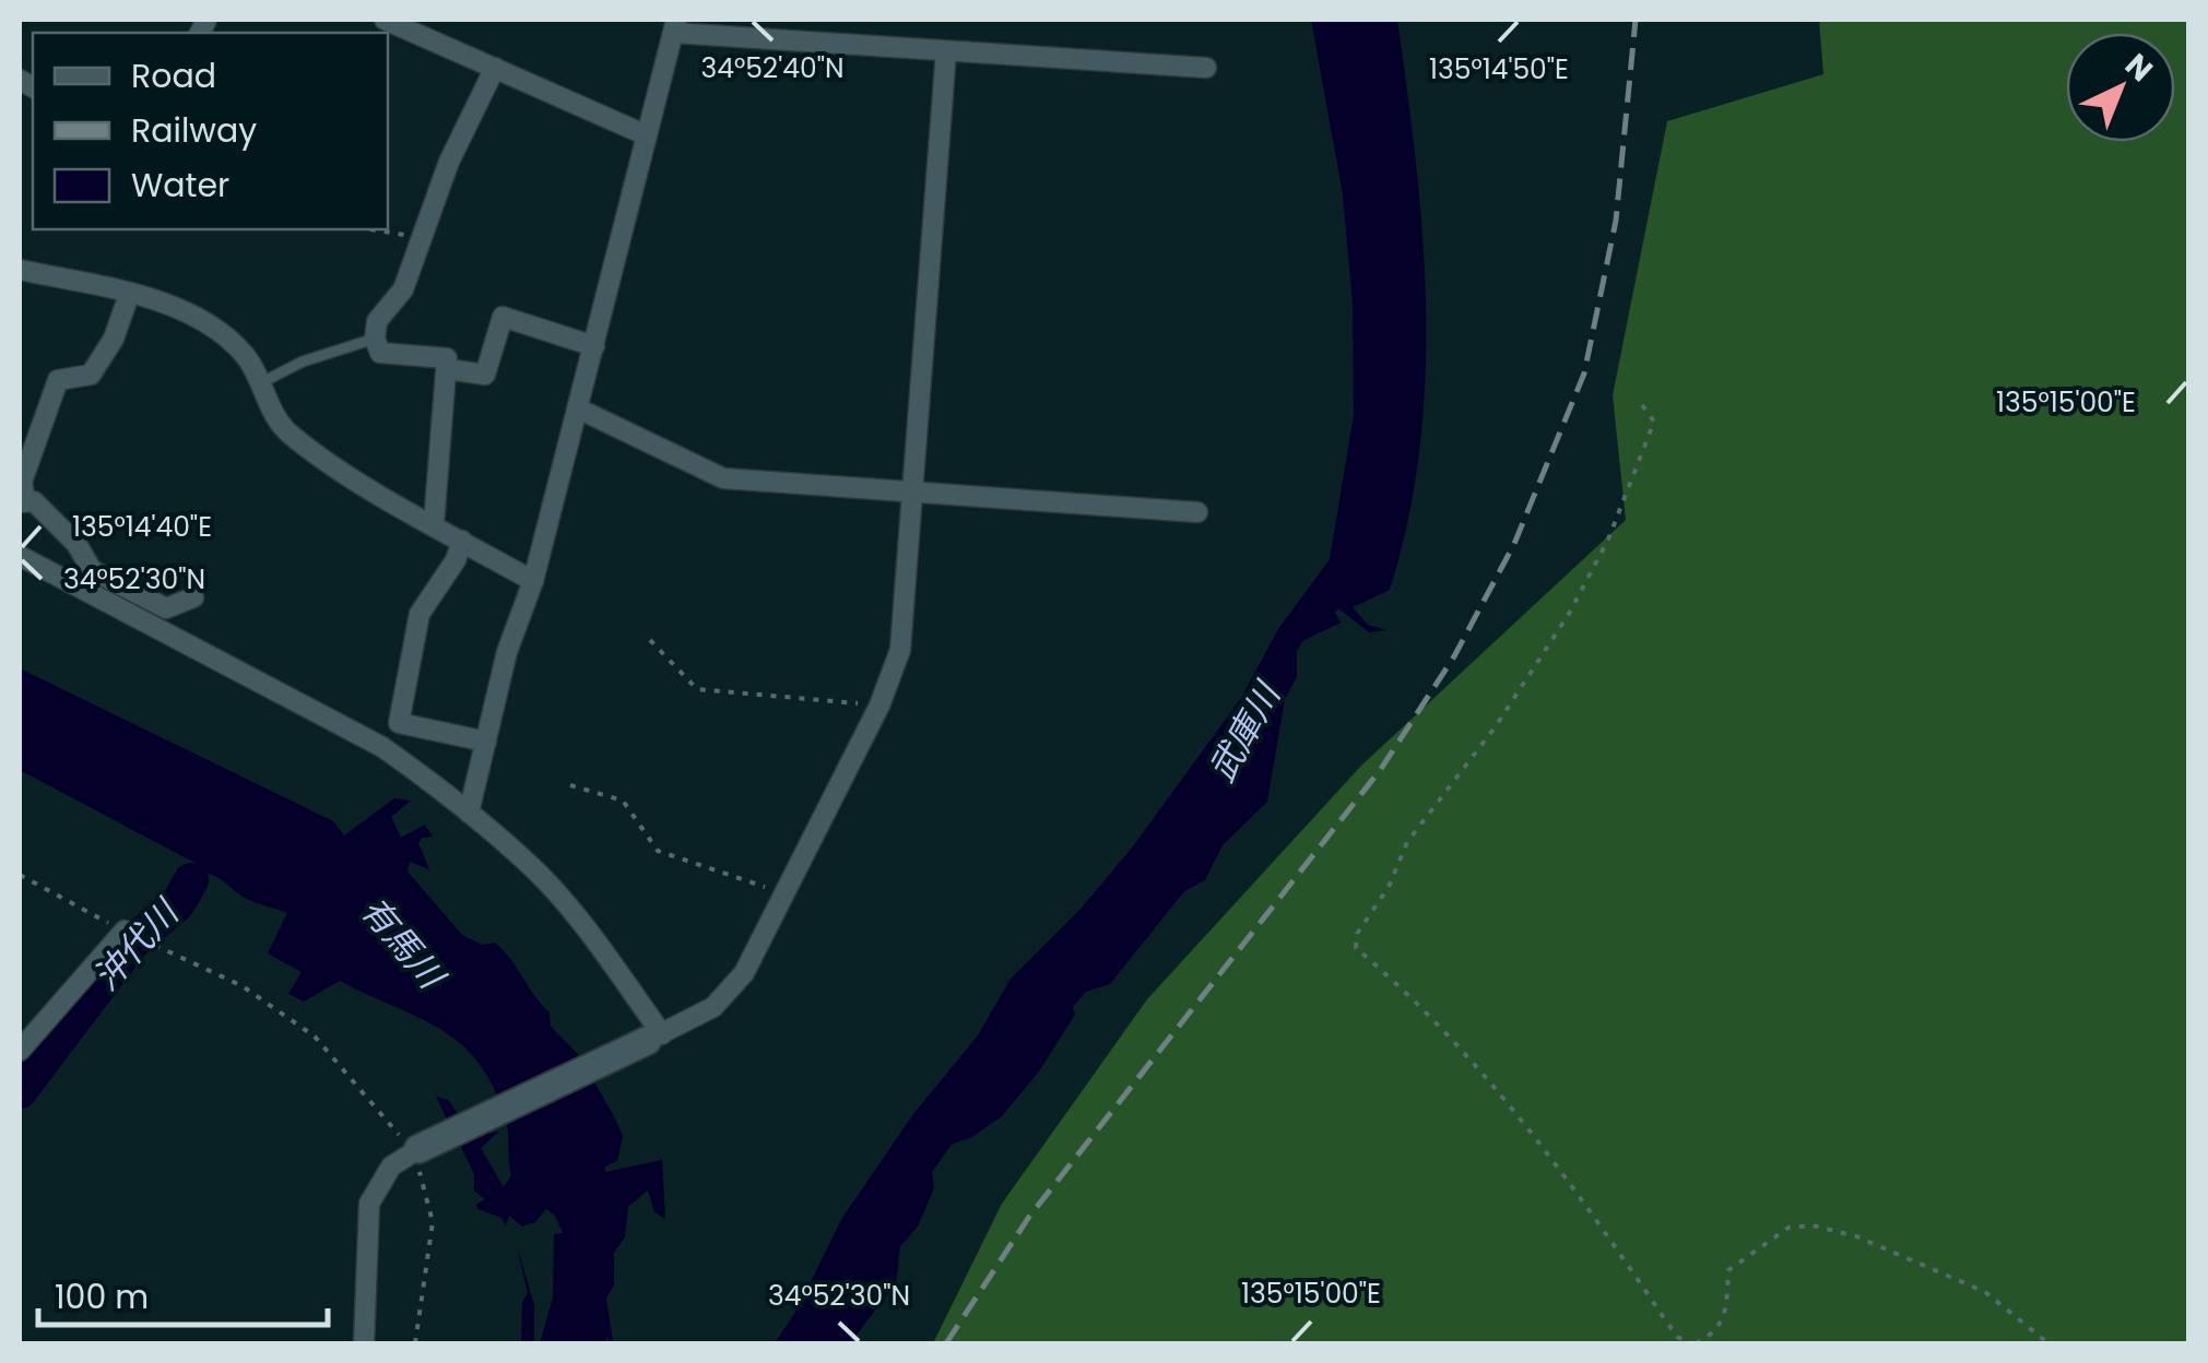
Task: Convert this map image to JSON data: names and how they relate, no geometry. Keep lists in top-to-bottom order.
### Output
{
  "water": ["武庫川", "有馬川", "沖代川"],
  "legend": ["Road", "Railway", "Water"],
  "scale_bar": "100 m",
  "north": "top right",
  "coordinates": [
    "34°52'40\"N",
    "135°14'50\"E",
    "135°15'00\"E",
    "135°14'40\"E",
    "34°52'30\"N"
  ]
}
